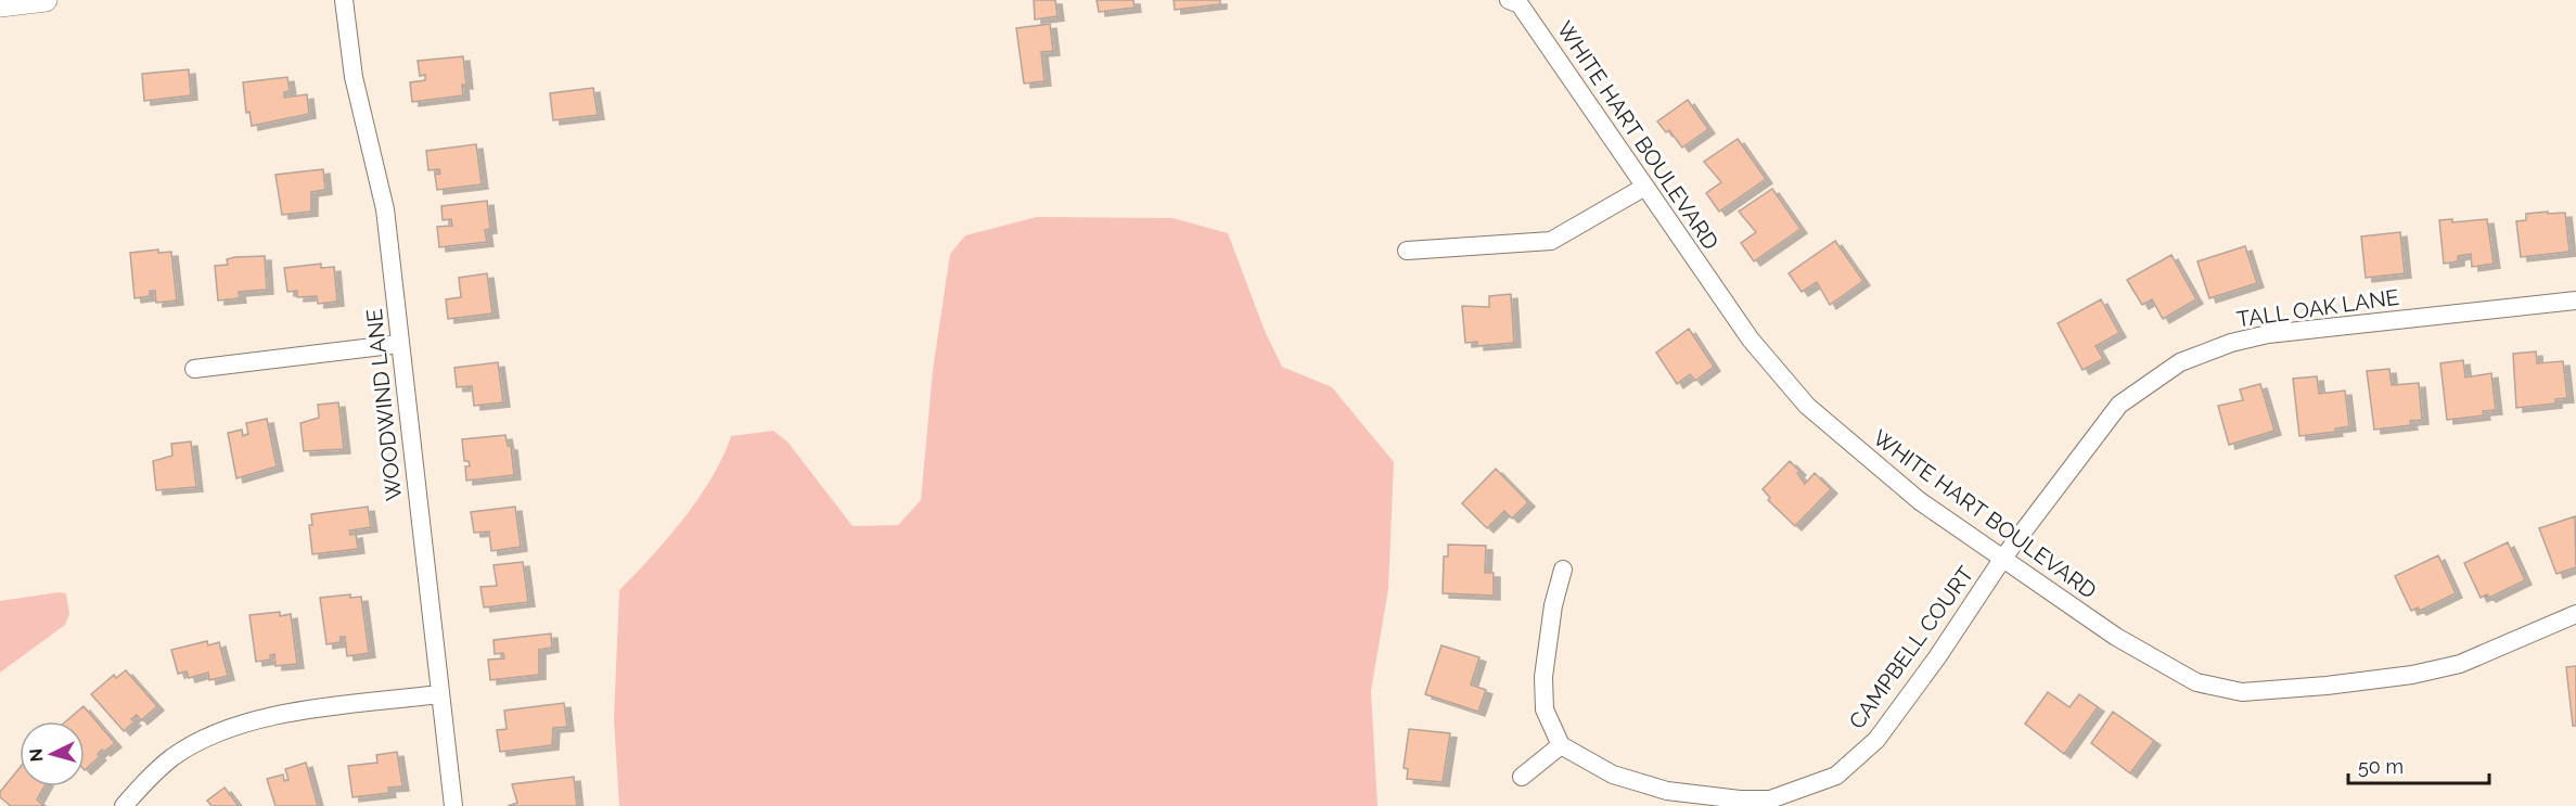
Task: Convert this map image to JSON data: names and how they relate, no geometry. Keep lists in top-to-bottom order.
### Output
{
  "streets": {
    "street": [
      "WHITE HART BOULEVARD",
      "TALL OAK LANE",
      "WOODWIND LANE",
      "CAMPBELL COURT"
    ]
  },
  "crossings": [
    ["WHITE HART BOULEVARD", "TALL OAK LANE"],
    ["WHITE HART BOULEVARD", "CAMPBELL COURT"],
    ["TALL OAK LANE", "CAMPBELL COURT"]
  ],
  "scale_bar": "50 m",
  "north": "left"
}
